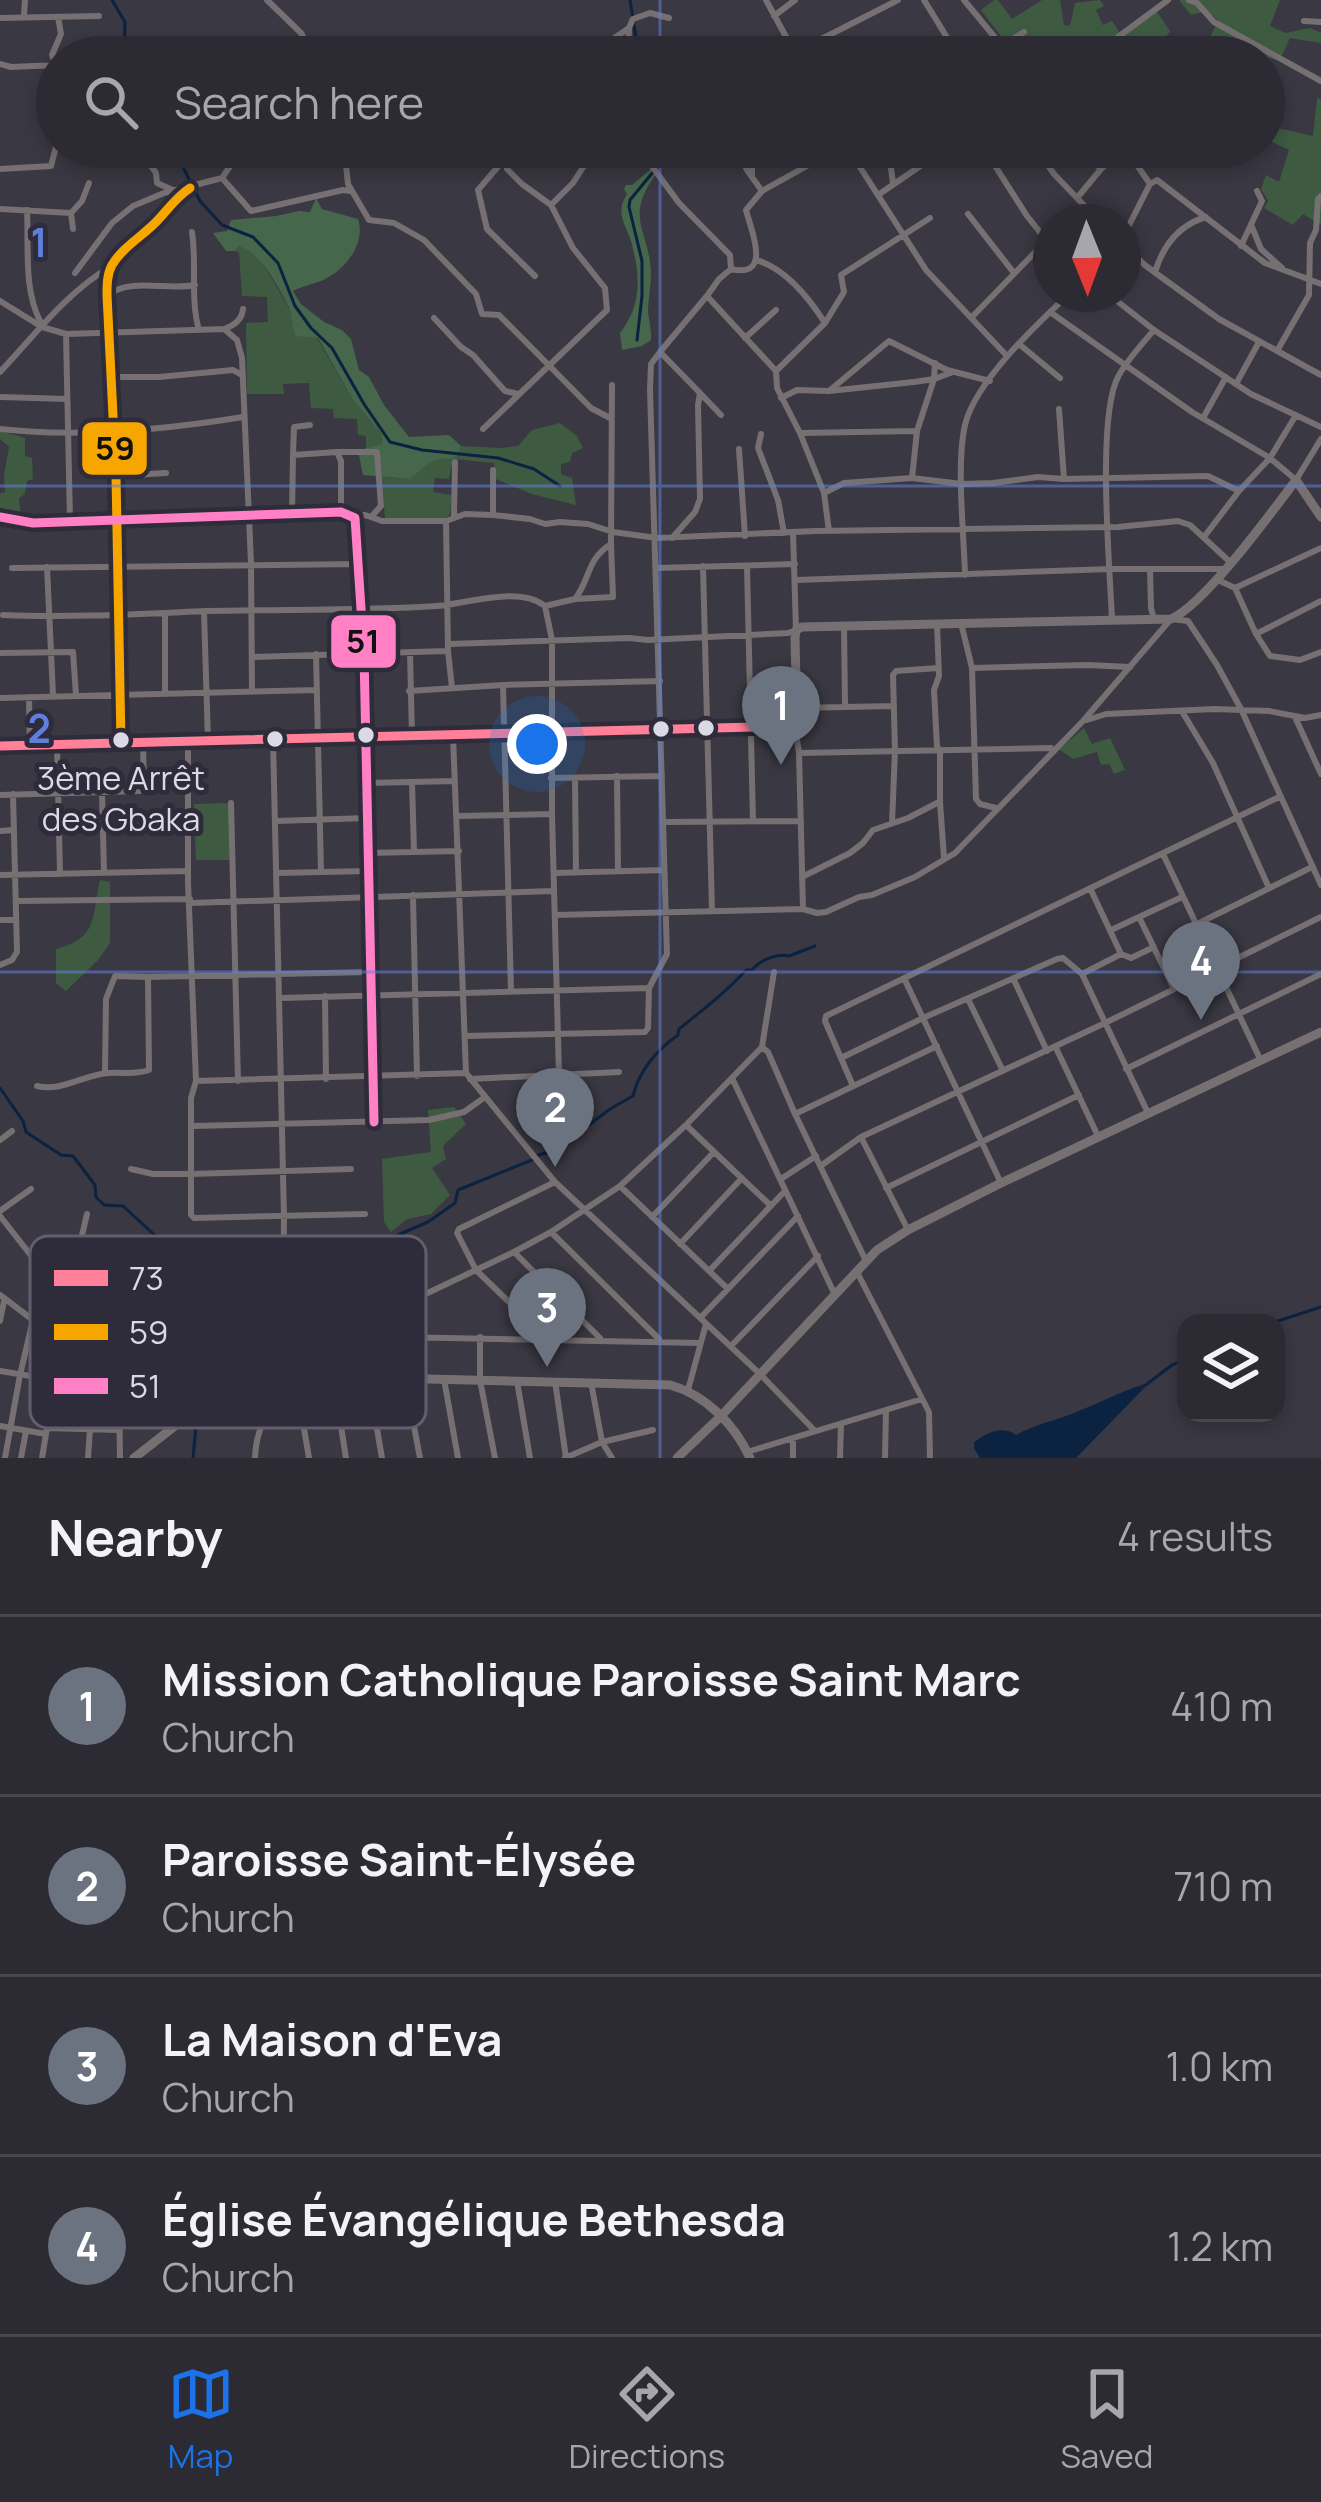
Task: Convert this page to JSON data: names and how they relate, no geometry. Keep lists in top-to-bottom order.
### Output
{
  "places": ["3ème Arrêt des Gbaka"],
  "lines": ["transit line 59", "transit line 51", "transit line 73"],
  "legend": ["73", "59", "51"],
  "north": "bottom",
  "page": {
    "search": "Search here",
    "pins": [
      "1",
      "4",
      "2",
      "3"
    ],
    "heading": ["Nearby", "4 results"],
    "list": [
      {
        "mark": "1",
        "name": "Mission Catholique Paroisse Saint Marc",
        "note": "Church",
        "value": "410 m"
      },
      {
        "mark": "2",
        "name": "Paroisse Saint-Élysée",
        "note": "Church",
        "value": "710 m"
      },
      {
        "mark": "3",
        "name": "La Maison d'Eva",
        "note": "Church",
        "value": "1.0 km"
      },
      {
        "mark": "4",
        "name": "Église Évangélique Bethesda",
        "note": "Church",
        "value": "1.2 km"
      }
    ],
    "nav": ["Map", "Directions", "Saved"]
  },
  "grid": {
    "rows": ["1", "2"]
  }
}
